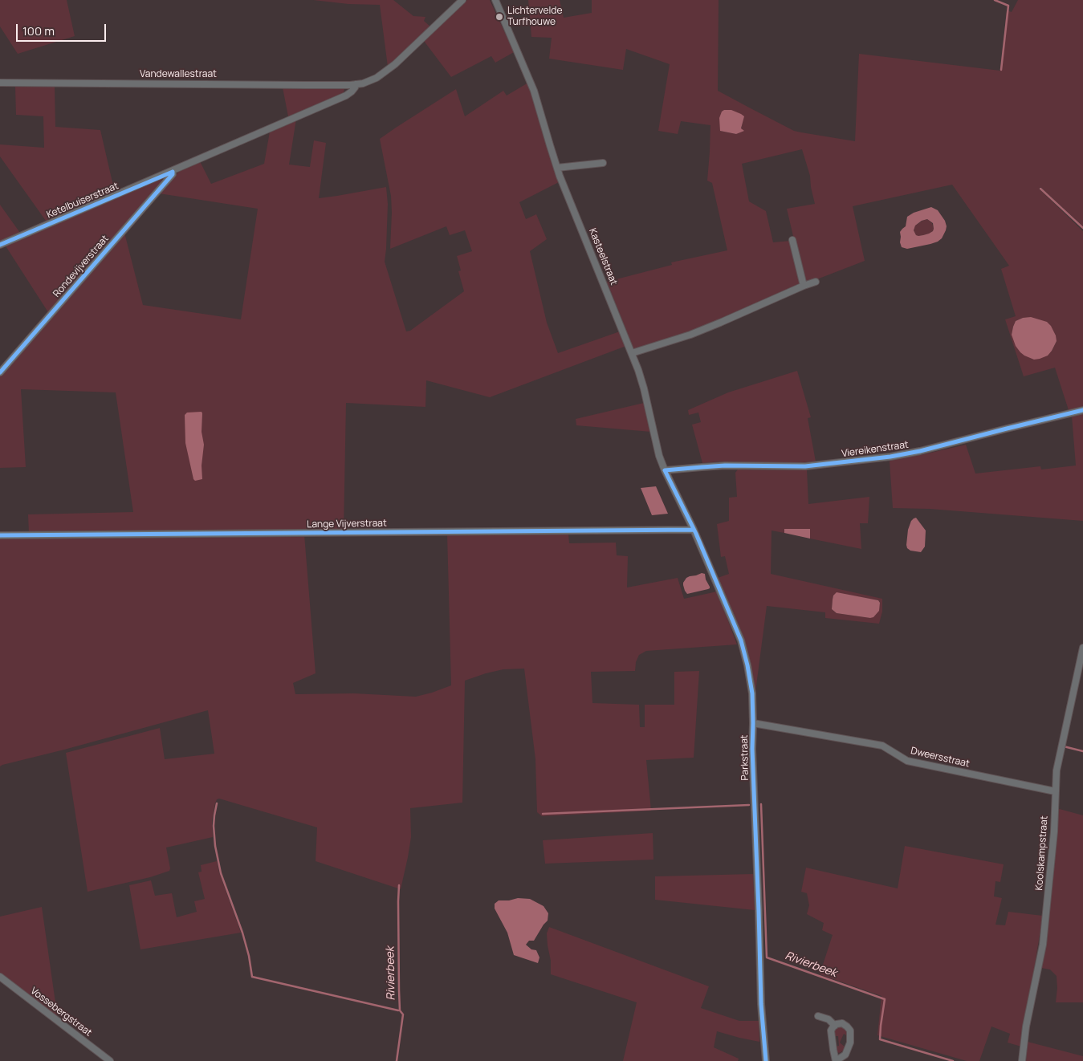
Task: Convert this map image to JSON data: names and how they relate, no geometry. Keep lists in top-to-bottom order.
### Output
{
  "streets": {
    "street": [
      "Vandewallestraat",
      "Ketelbuiserstraat",
      "Kasteelstraat",
      "Rondevijverstraat",
      "Viereikenstraat",
      "Lange Vijverstraat",
      "Parkstraat",
      "Dweersstraat",
      "Koolskampstraat",
      "Vossebergstraat"
    ]
  },
  "crossings": [
    ["Vandewallestraat", "Ketelbuiserstraat"],
    ["Ketelbuiserstraat", "Rondevijverstraat"],
    ["Kasteelstraat", "Viereikenstraat"],
    ["Kasteelstraat", "Parkstraat"],
    ["Viereikenstraat", "Parkstraat"],
    ["Lange Vijverstraat", "Parkstraat"],
    ["Parkstraat", "Dweersstraat"],
    ["Dweersstraat", "Koolskampstraat"]
  ],
  "water": ["Rivierbeek"],
  "places": ["Lichtervelde Turfhouwe"],
  "scale_bar": "100 m"
}
